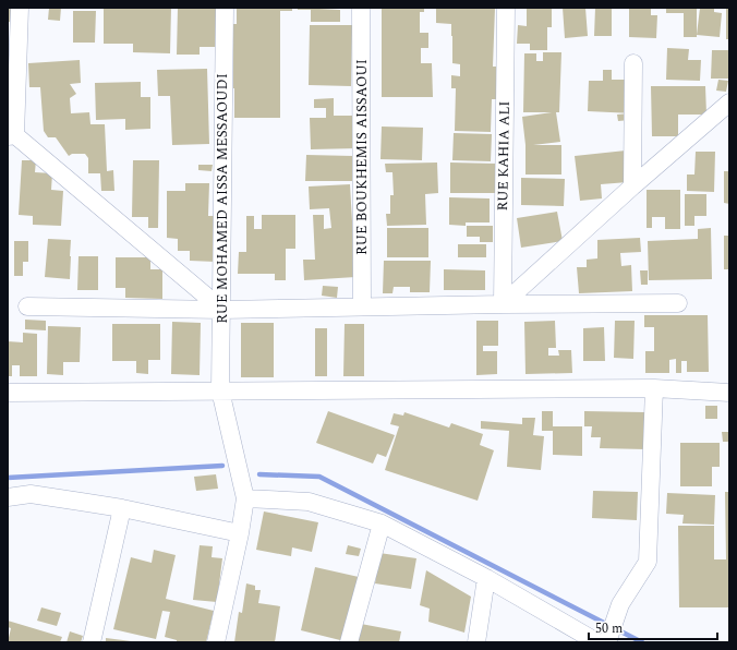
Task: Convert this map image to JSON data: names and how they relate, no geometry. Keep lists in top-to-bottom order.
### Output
{
  "streets": {
    "street": ["RUE KAHIA ALI", "RUE BOUKHEMIS AISSAOUI", "RUE MOHAMED AISSA MESSAOUDI"]
  },
  "scale_bar": "50 m"
}
